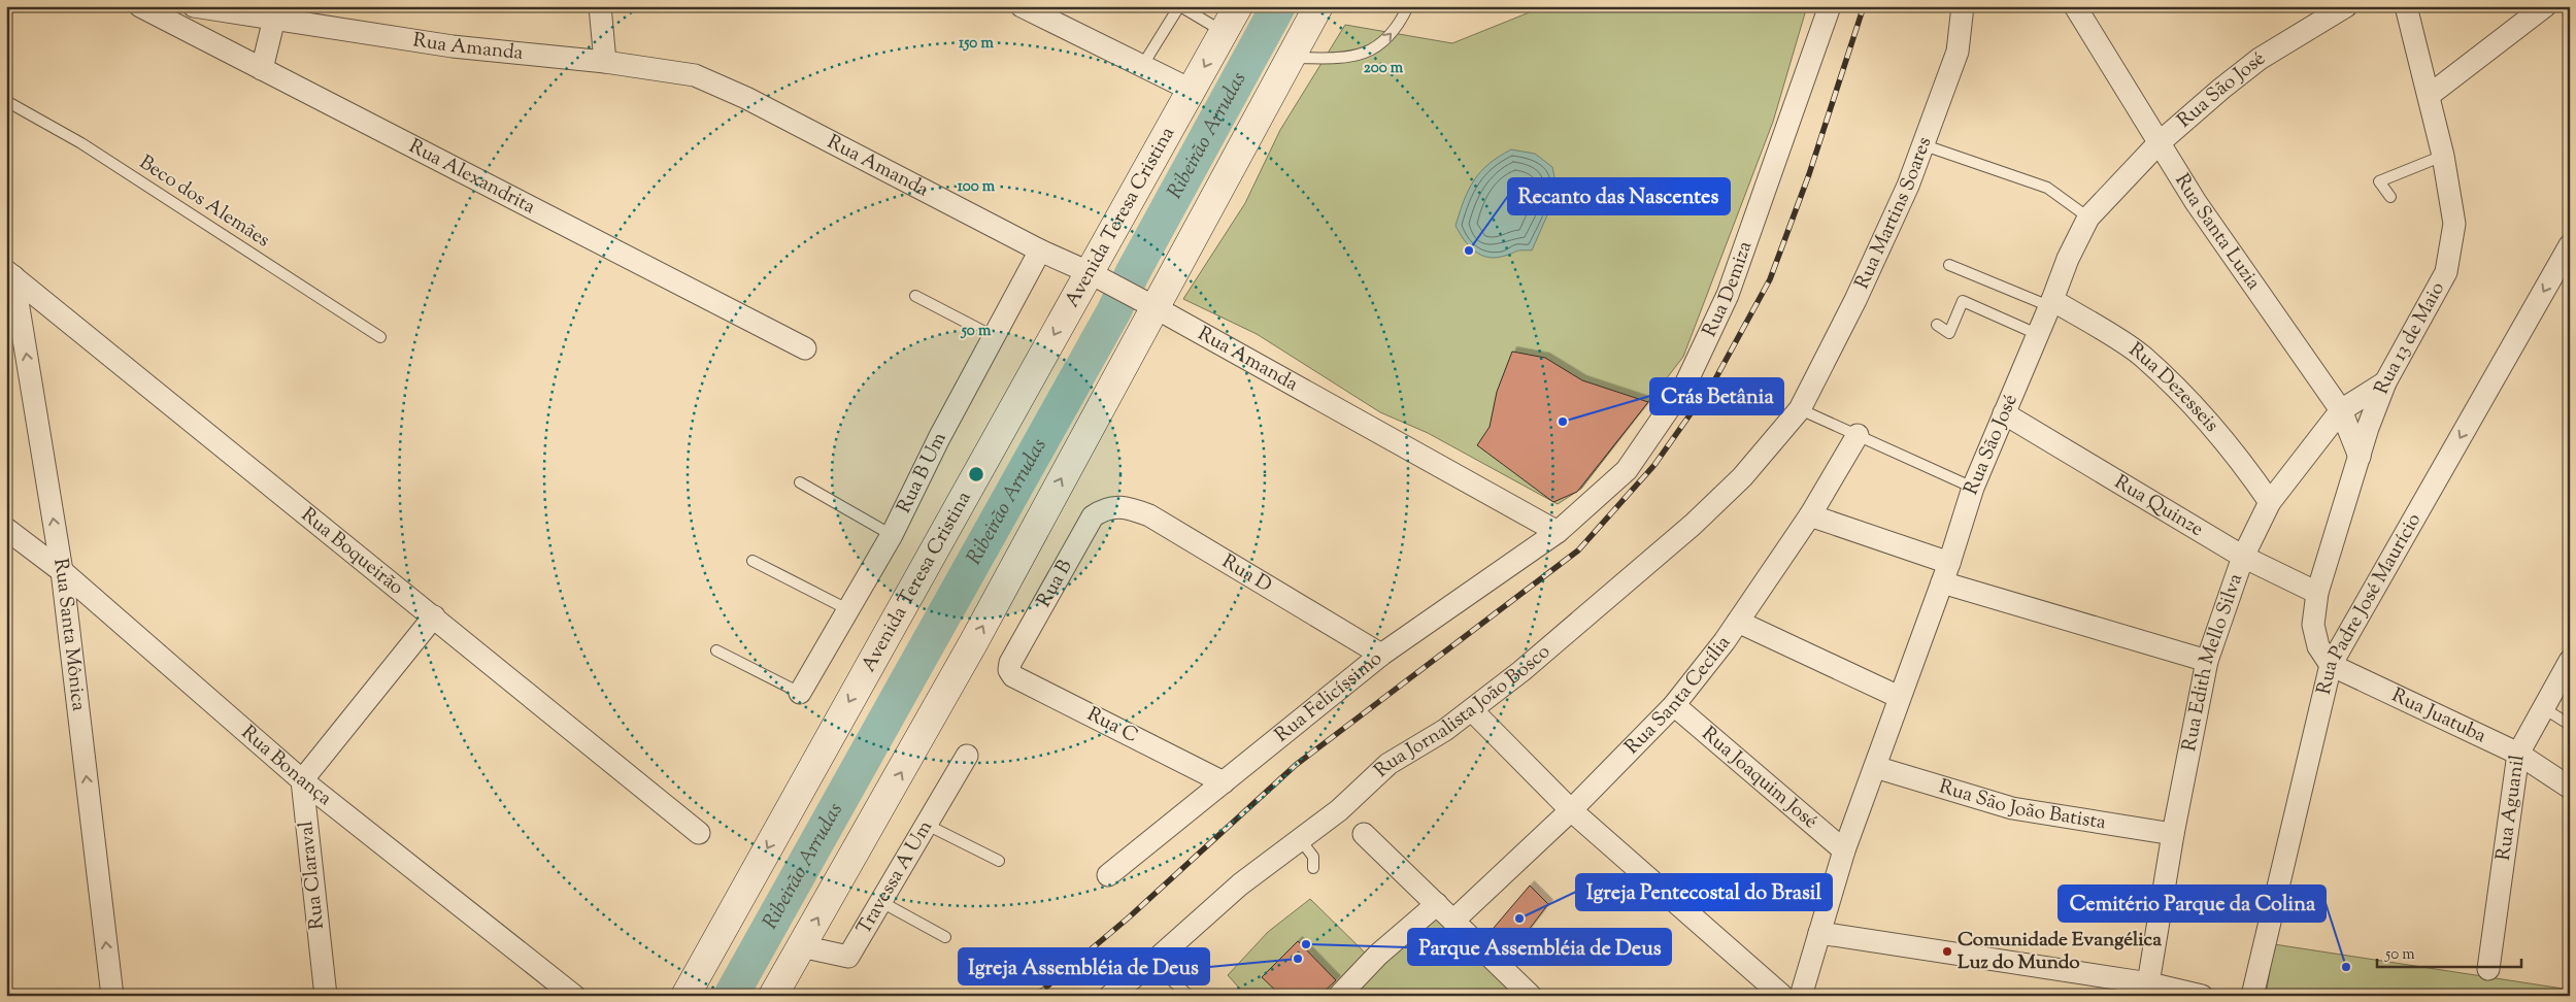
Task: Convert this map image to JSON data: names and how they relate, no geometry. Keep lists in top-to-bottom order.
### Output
{
  "streets": {
    "main road": ["Avenida Teresa Cristina"],
    "street": [
      "Rua Amanda",
      "Rua São José",
      "Rua Alexandrita",
      "Rua Martins Soares",
      "Rua Santa Luzia",
      "Rua Demiza",
      "Rua 13 de Maio",
      "Rua Dezesseis",
      "Rua B Um",
      "Rua Quinze",
      "Rua Boqueirão",
      "Rua D",
      "Rua B",
      "Rua Padre José Maurício",
      "Rua Santa Mônica",
      "Rua Edith Mello Silva",
      "Rua Santa Cecília",
      "Rua Felicíssimo",
      "Rua Jornalista João Bosco",
      "Rua Juatuba",
      "Rua C",
      "Rua Bonança",
      "Rua Joaquim José",
      "Rua São João Batista",
      "Rua Aguanil",
      "Rua Claraval",
      "Travessa A Um"
    ],
    "lane": ["Beco dos Alemães"]
  },
  "crossings": [
    ["Rua Amanda", "Avenida Teresa Cristina"],
    ["Rua Amanda", "Rua Demiza"],
    ["Rua Amanda", "Rua B Um"],
    ["Rua Amanda", "Rua Felicíssimo"],
    ["Rua São José", "Rua Santa Luzia"],
    ["Rua São José", "Rua Dezesseis"],
    ["Rua São José", "Rua Quinze"],
    ["Rua São José", "Rua Joaquim José"],
    ["Rua São José", "Rua São João Batista"],
    ["Rua Martins Soares", "Rua Jornalista João Bosco"],
    ["Rua Santa Luzia", "Rua 13 de Maio"],
    ["Rua Santa Luzia", "Rua Edith Mello Silva"],
    ["Rua Demiza", "Rua Felicíssimo"],
    ["Rua 13 de Maio", "Rua Quinze"],
    ["Rua 13 de Maio", "Rua Padre José Maurício"],
    ["Rua 13 de Maio", "Rua Edith Mello Silva"],
    ["Rua 13 de Maio", "Rua Juatuba"],
    ["Rua Dezesseis", "Rua Edith Mello Silva"],
    ["Rua Quinze", "Rua Edith Mello Silva"],
    ["Rua Boqueirão", "Rua Santa Mônica"],
    ["Rua D", "Rua B"],
    ["Rua D", "Rua Felicíssimo"],
    ["Rua B", "Rua C"],
    ["Rua Padre José Maurício", "Rua Juatuba"],
    ["Rua Santa Mônica", "Rua Bonança"],
    ["Rua Edith Mello Silva", "Rua São João Batista"],
    ["Rua Santa Cecília", "Rua Joaquim José"],
    ["Rua Felicíssimo", "Rua C"],
    ["Rua Juatuba", "Rua Aguanil"],
    ["Rua Bonança", "Rua Claraval"]
  ],
  "one_way": ["Rua Padre José Maurício", "Rua Santa Mônica"],
  "water": ["Ribeirão Arrudas"],
  "places": [
    "Recanto das Nascentes",
    "Crás Betânia",
    "Igreja Pentecostal do Brasil",
    "Parque Assembléia de Deus",
    "Comunidade Evangélica Luz do Mundo",
    "Igreja Assembléia de Deus",
    "Cemitério Parque da Colina"
  ],
  "scale_bar": "50 m",
  "rings": [
    "150 m",
    "200 m",
    "100 m",
    "50 m"
  ]
}
